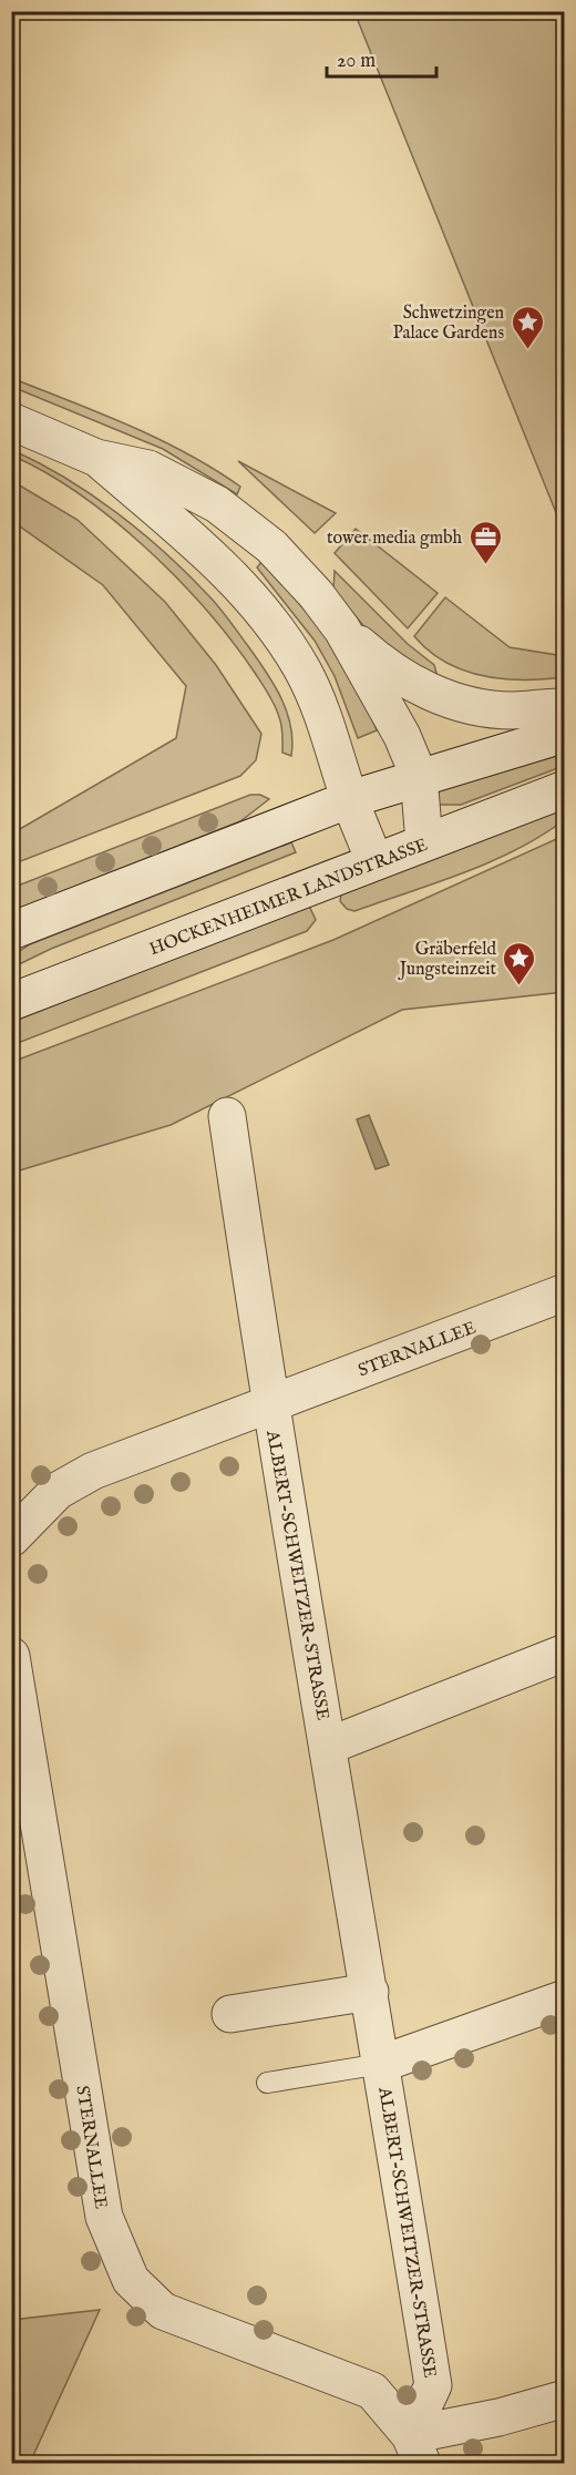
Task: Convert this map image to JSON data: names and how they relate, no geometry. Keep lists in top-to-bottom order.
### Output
{
  "streets": {
    "street": ["HOCKENHEIMER LANDSTRASSE", "STERNALLEE", "ALBERT-SCHWEITZER-STRASSE"]
  },
  "crossings": [
    ["STERNALLEE", "ALBERT-SCHWEITZER-STRASSE"]
  ],
  "places": {
    "place": ["Schwetzingen Palace Gardens", "Gräberfeld Jungsteinzeit"],
    "office": ["tower media gmbh"]
  },
  "scale_bar": "20 m"
}
